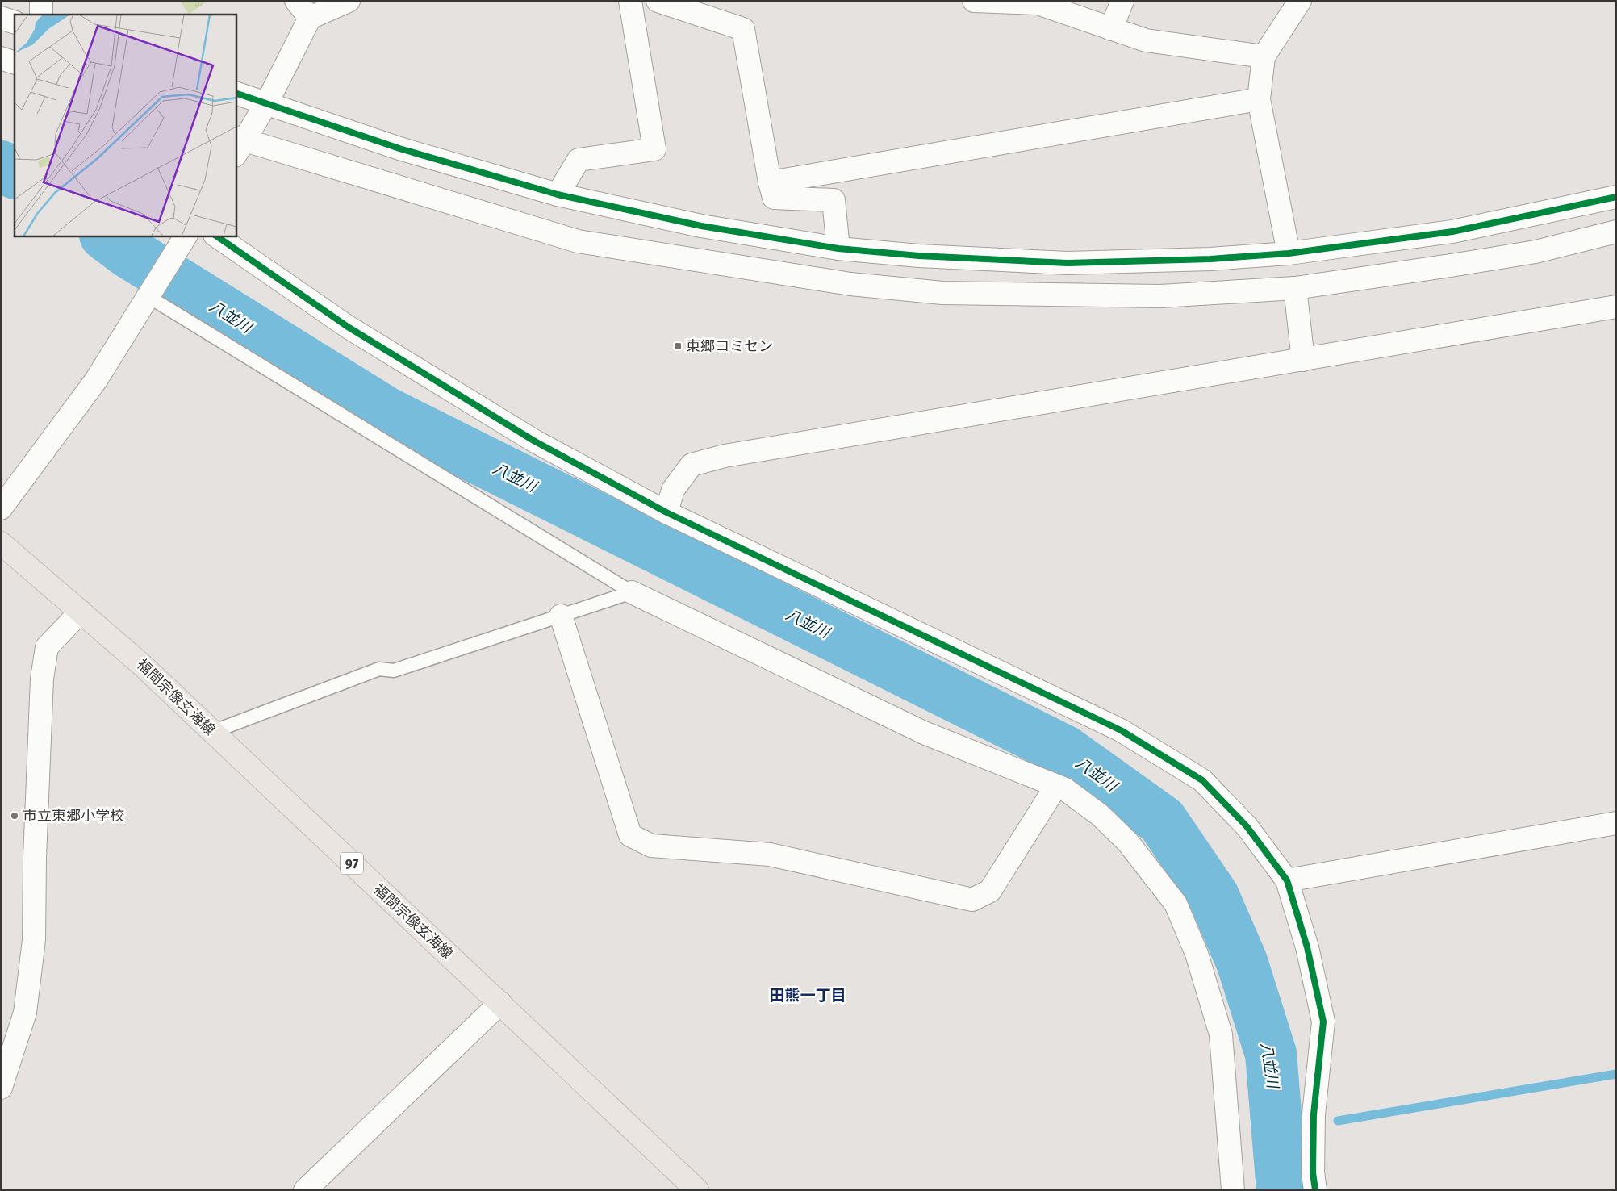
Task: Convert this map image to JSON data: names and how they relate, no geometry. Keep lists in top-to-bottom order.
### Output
{
  "streets": {
    "main road": ["福間宗像玄海線", "97"]
  },
  "districts": ["田熊一丁目"],
  "water": ["八並川"],
  "places": {
    "transit": ["東郷コミセン"],
    "other": ["市立東郷小学校"]
  }
}
